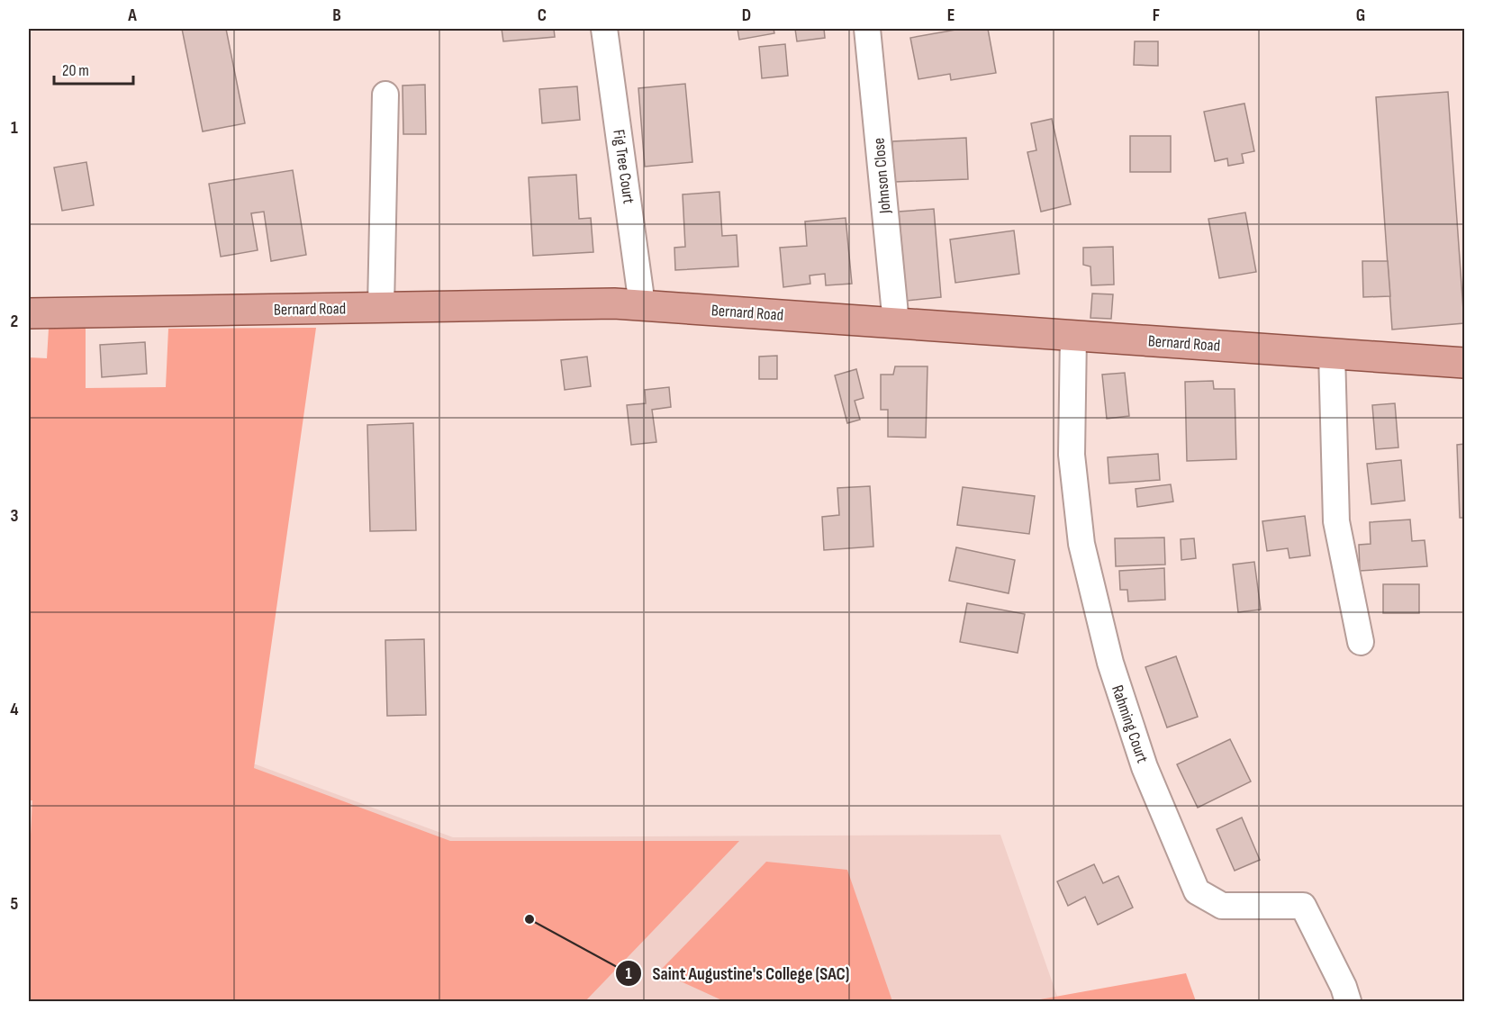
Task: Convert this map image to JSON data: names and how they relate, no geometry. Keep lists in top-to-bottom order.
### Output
{
  "streets": {
    "main road": ["Bernard Road"],
    "street": ["Fig Tree Court", "Johnson Close", "Rahming Court"]
  },
  "crossings": [
    ["Fig Tree Court", "Bernard Road"],
    ["Johnson Close", "Bernard Road"],
    ["Bernard Road", "Rahming Court"]
  ],
  "places": ["Saint Augustine's College (SAC)"],
  "scale_bar": "20 m",
  "grid": {
    "columns": [
      "A",
      "B",
      "C",
      "D",
      "E",
      "F",
      "G"
    ],
    "rows": [
      "1",
      "2",
      "3",
      "4",
      "5"
    ]
  }
}
